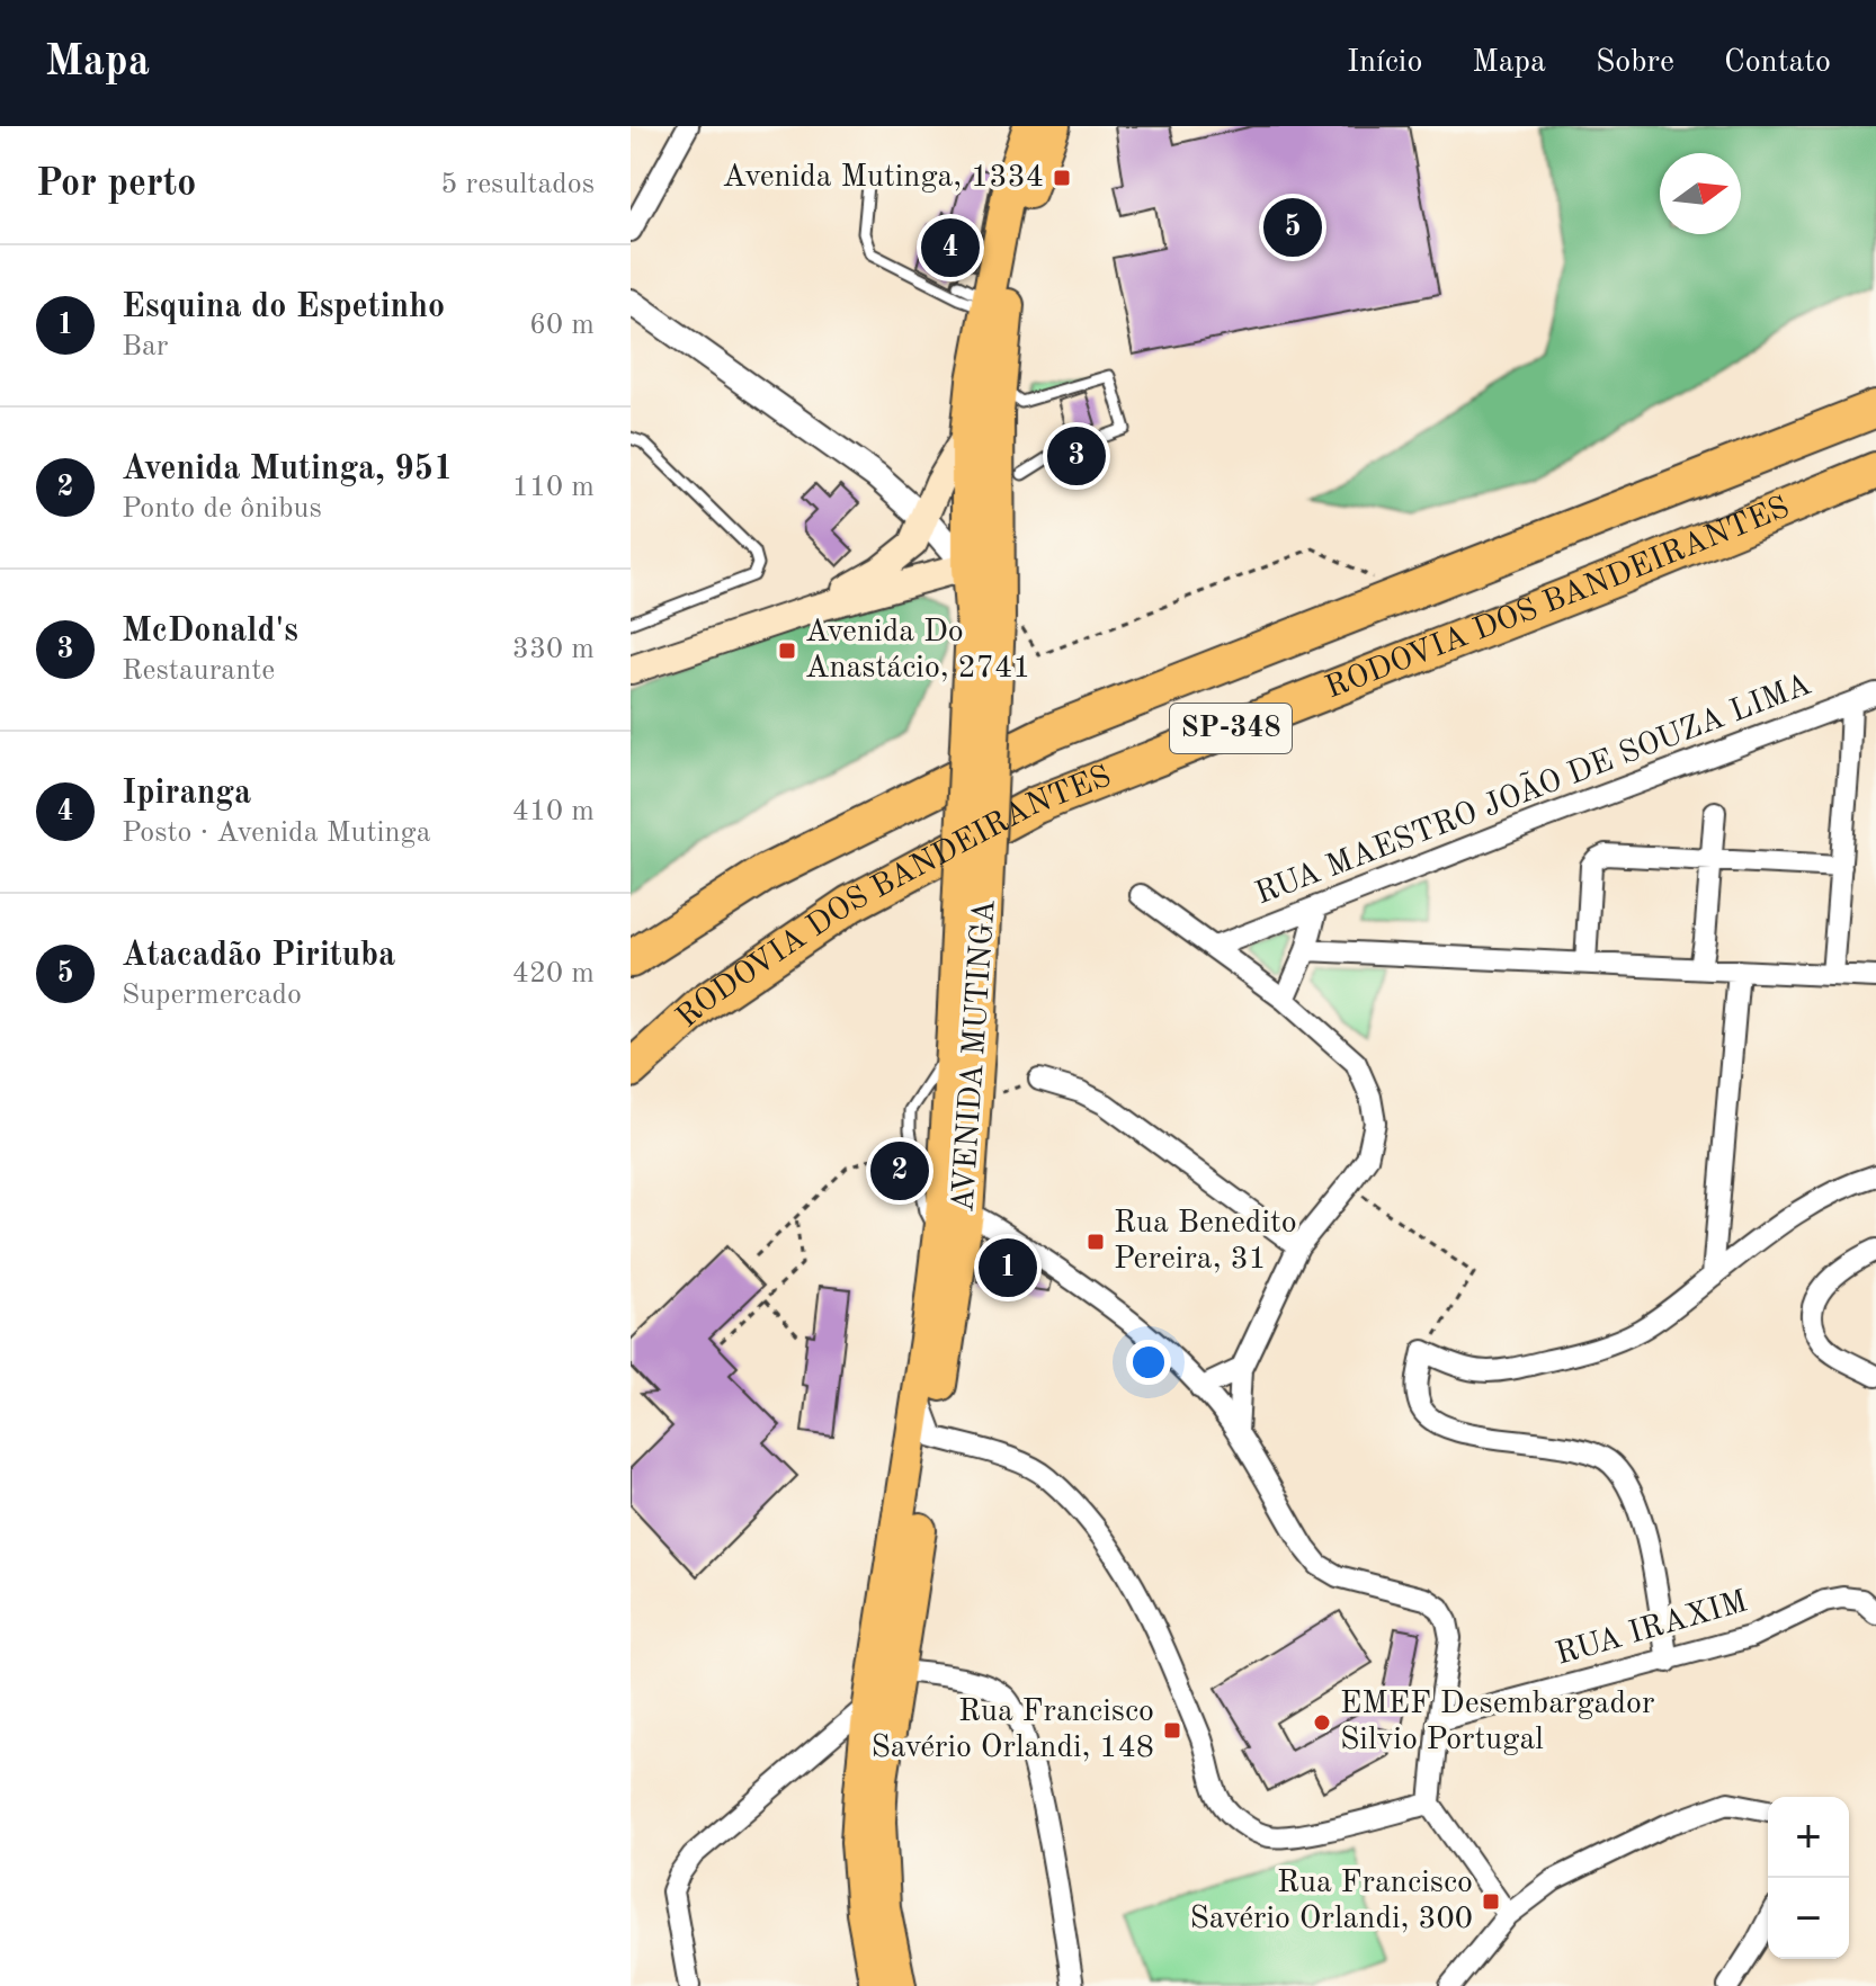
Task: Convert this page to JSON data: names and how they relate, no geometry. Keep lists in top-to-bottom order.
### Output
{
  "streets": {
    "highway": ["RODOVIA DOS BANDEIRANTES", "SP-348"],
    "main road": ["AVENIDA MUTINGA"],
    "street": ["RUA MAESTRO JOÃO DE SOUZA LIMA", "RUA IRAXIM"]
  },
  "places": {
    "transit": [
      "Avenida Mutinga, 1334",
      "Avenida Do Anastácio, 2741",
      "Rua Benedito Pereira, 31",
      "Rua Francisco Savério Orlandi, 148",
      "Rua Francisco Savério Orlandi, 300"
    ],
    "other": ["EMEF Desembargador Silvio Portugal"]
  },
  "north": "right",
  "page": {
    "header": "Mapa",
    "nav": [
      "Início",
      "Mapa",
      "Sobre",
      "Contato"
    ],
    "heading": ["Por perto", "5 resultados"],
    "pins": [
      "5",
      "4",
      "3",
      "2",
      "1"
    ],
    "list": [
      {
        "mark": "1",
        "name": "Esquina do Espetinho",
        "note": "Bar",
        "value": "60 m"
      },
      {
        "mark": "2",
        "name": "Avenida Mutinga, 951",
        "note": "Ponto de ônibus",
        "value": "110 m"
      },
      {
        "mark": "3",
        "name": "McDonald's",
        "note": "Restaurante",
        "value": "330 m"
      },
      {
        "mark": "4",
        "name": "Ipiranga",
        "note": "Posto · Avenida Mutinga",
        "value": "410 m"
      },
      {
        "mark": "5",
        "name": "Atacadão Pirituba",
        "note": "Supermercado",
        "value": "420 m"
      }
    ],
    "map_buttons": ["+", "−"]
  }
}
